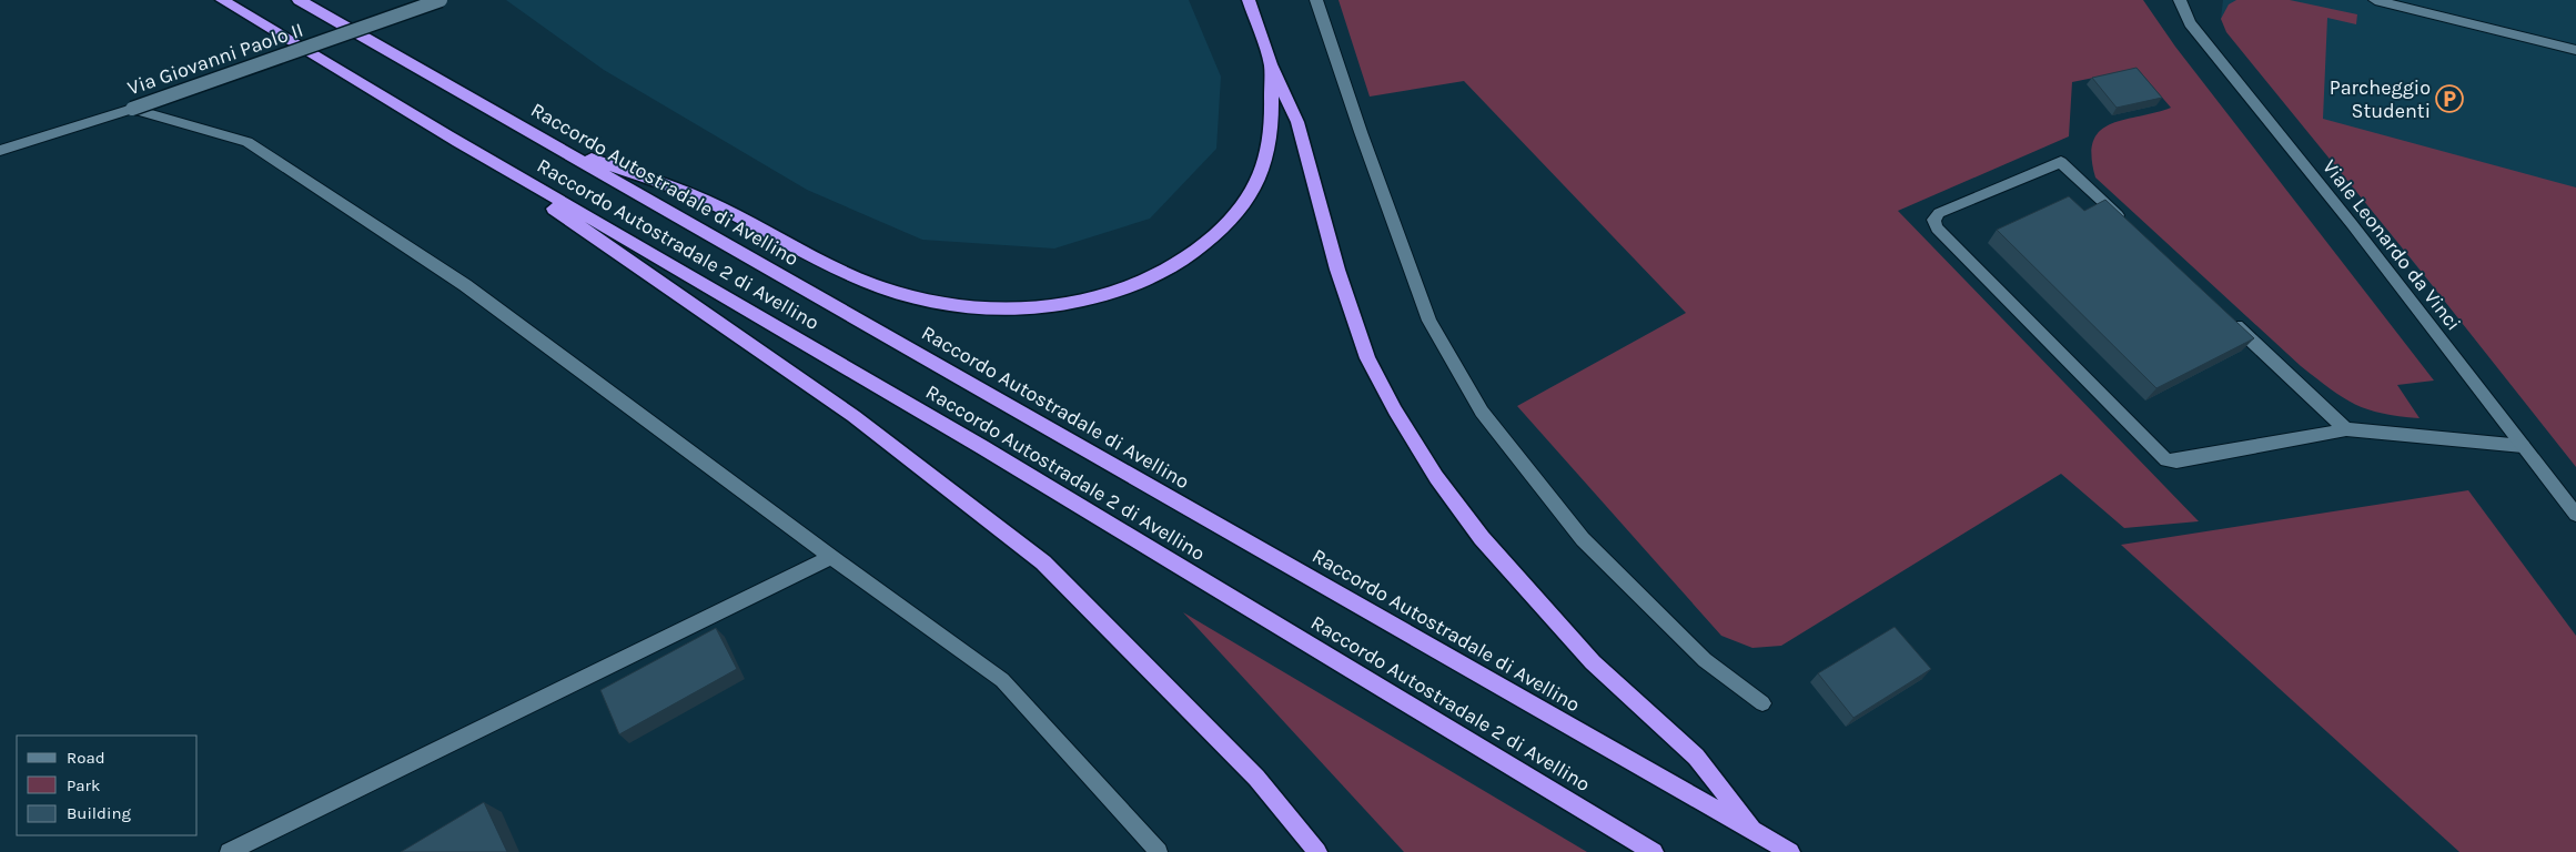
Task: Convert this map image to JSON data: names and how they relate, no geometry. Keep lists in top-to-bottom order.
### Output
{
  "streets": {
    "highway": ["Raccordo Autostradale di Avellino", "Raccordo Autostradale 2 di Avellino"],
    "street": ["Via Giovanni Paolo II", "Viale Leonardo da Vinci"]
  },
  "places": {
    "parking": ["Parcheggio Studenti"]
  },
  "legend": ["Road", "Park", "Building"]
}
